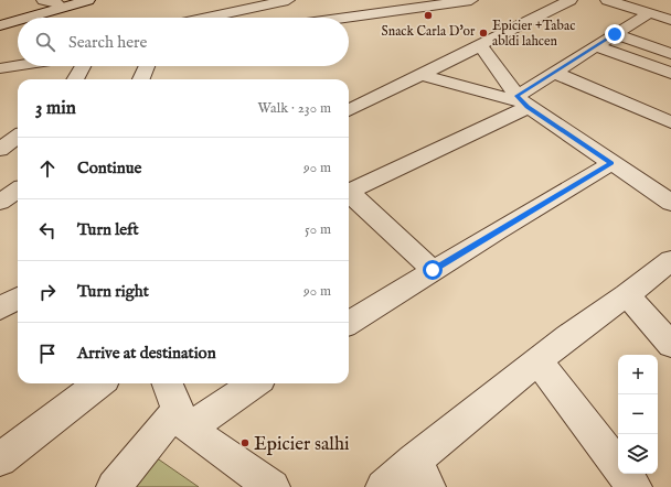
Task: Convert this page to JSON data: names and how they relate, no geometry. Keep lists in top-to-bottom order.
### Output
{
  "places": ["Snack Carla D'or", "Epicier +Tabac abldi lahcen", "Epicier salhi"],
  "page": {
    "search": "Search here",
    "heading": ["3 min", "Walk · 230 m"],
    "list": [
      ["Continue", "90 m"],
      ["Turn left", "50 m"],
      ["Turn right", "90 m"],
      "Arrive at destination"
    ],
    "map_buttons": ["+", "−"]
  }
}
